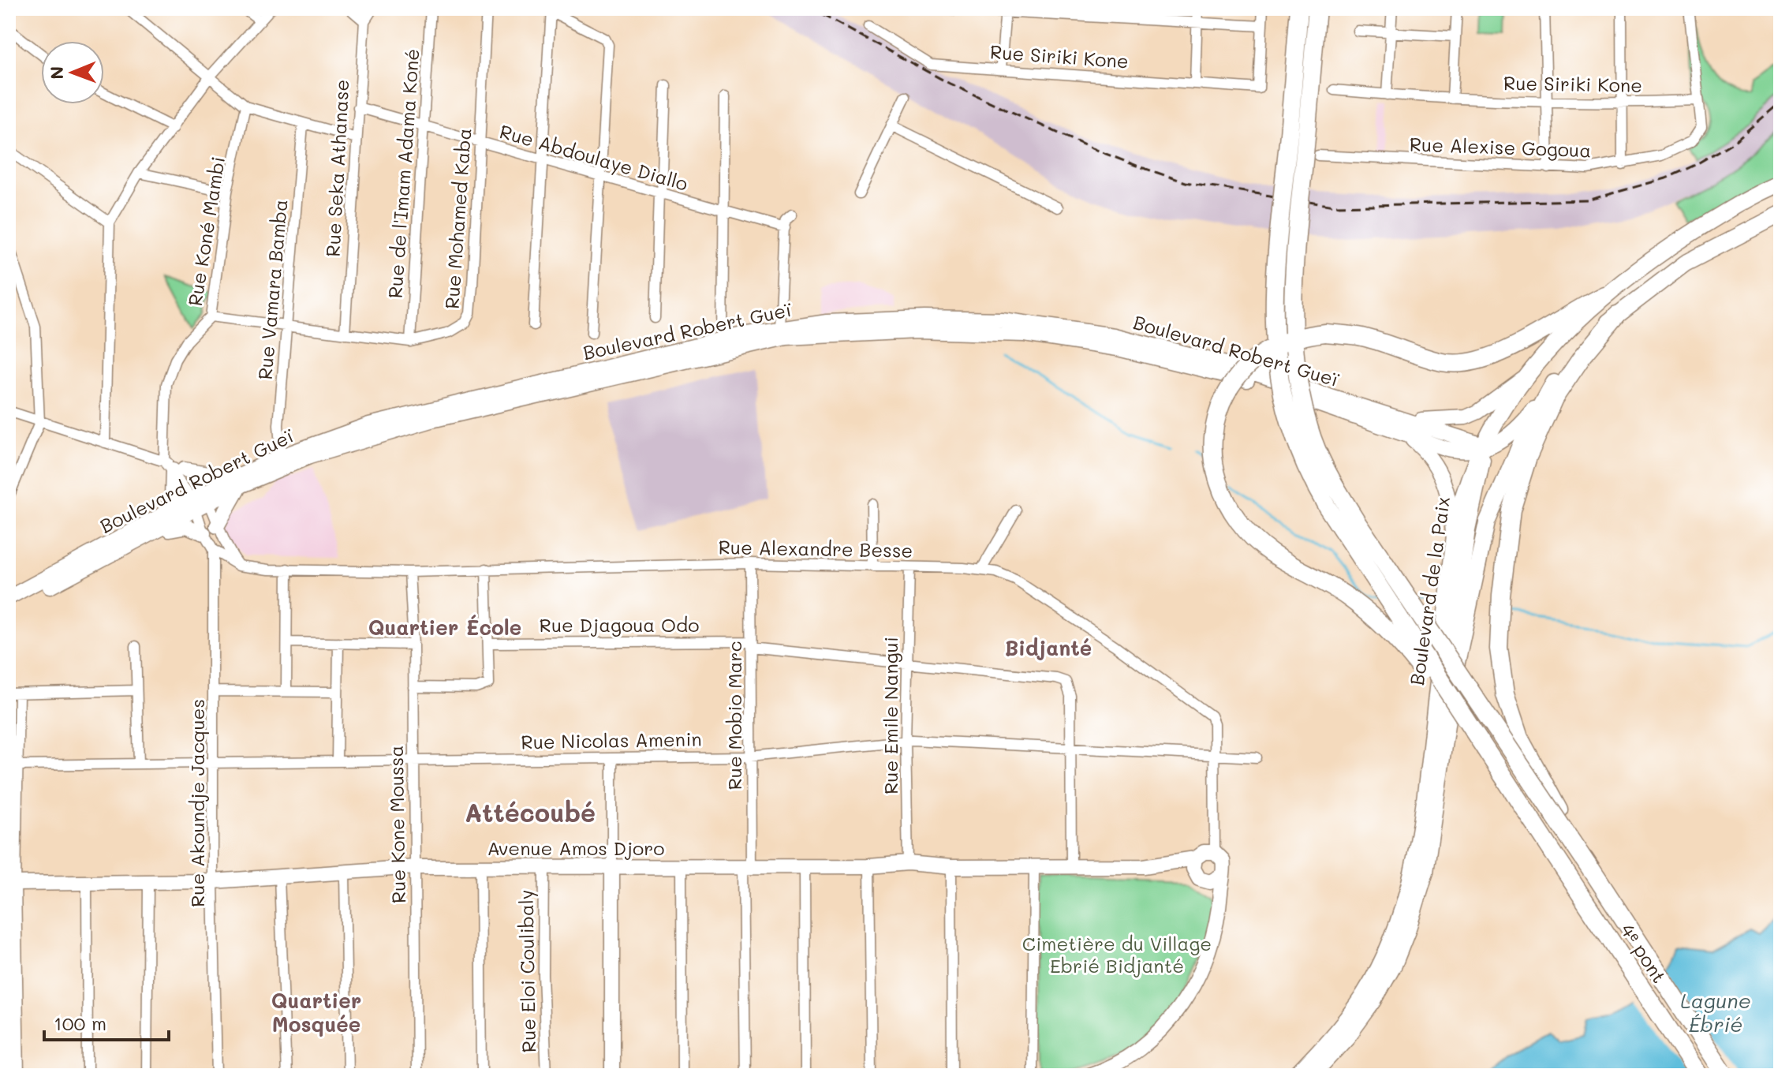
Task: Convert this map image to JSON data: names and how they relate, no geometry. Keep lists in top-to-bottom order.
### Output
{
  "streets": {
    "highway": ["4ᵉ pont"],
    "main road": ["Boulevard Robert Gueï", "Boulevard de la Paix", "Avenue Amos Djoro"],
    "street": [
      "Rue Siriki Kone",
      "Rue Alexise Gogoua",
      "Rue Abdoulaye Diallo",
      "Rue Seka Athanase",
      "Rue de l'Imam Adama Koné",
      "Rue Mohamed Kaba",
      "Rue Koné Mambi",
      "Rue Vamara Bamba",
      "Rue Alexandre Besse",
      "Rue Djagoua Odo",
      "Rue Mobio Marc",
      "Rue Emile Nangui",
      "Rue Nicolas Amenin",
      "Rue Akoundje Jacques",
      "Rue Kone Moussa",
      "Rue Eloi Coulibaly"
    ]
  },
  "crossings": [
    ["Rue Siriki Kone", "Rue Alexise Gogoua"],
    ["Rue Abdoulaye Diallo", "Rue Seka Athanase"],
    ["Rue Abdoulaye Diallo", "Rue de l'Imam Adama Koné"],
    ["Rue Abdoulaye Diallo", "Rue Mohamed Kaba"],
    ["Rue Seka Athanase", "Rue Mohamed Kaba"],
    ["Rue de l'Imam Adama Koné", "Rue Mohamed Kaba"],
    ["Rue Mohamed Kaba", "Rue Koné Mambi"],
    ["Rue Mohamed Kaba", "Rue Vamara Bamba"],
    ["Rue Vamara Bamba", "Boulevard Robert Gueï"],
    ["Boulevard Robert Gueï", "Boulevard de la Paix"],
    ["Rue Alexandre Besse", "Rue Mobio Marc"],
    ["Rue Alexandre Besse", "Rue Emile Nangui"],
    ["Rue Alexandre Besse", "Rue Nicolas Amenin"],
    ["Rue Alexandre Besse", "Rue Akoundje Jacques"],
    ["Rue Alexandre Besse", "Rue Kone Moussa"],
    ["Rue Alexandre Besse", "Avenue Amos Djoro"],
    ["Rue Djagoua Odo", "Rue Mobio Marc"],
    ["Rue Djagoua Odo", "Rue Emile Nangui"],
    ["Rue Djagoua Odo", "Rue Nicolas Amenin"],
    ["Rue Mobio Marc", "Rue Nicolas Amenin"],
    ["Rue Mobio Marc", "Avenue Amos Djoro"],
    ["Rue Emile Nangui", "Rue Nicolas Amenin"],
    ["Rue Emile Nangui", "Avenue Amos Djoro"],
    ["Rue Nicolas Amenin", "Rue Akoundje Jacques"],
    ["Rue Nicolas Amenin", "Rue Kone Moussa"],
    ["Rue Akoundje Jacques", "Avenue Amos Djoro"],
    ["Rue Kone Moussa", "Avenue Amos Djoro"],
    ["Avenue Amos Djoro", "Rue Eloi Coulibaly"]
  ],
  "districts": [
    "Quartier École",
    "Bidjanté",
    "Attécoubé",
    "Quartier Mosquée"
  ],
  "water": ["Lagune Ébrié"],
  "parks": ["Cimetière du Village Ebrié Bidjanté"],
  "scale_bar": "100 m",
  "north": "left"
}
